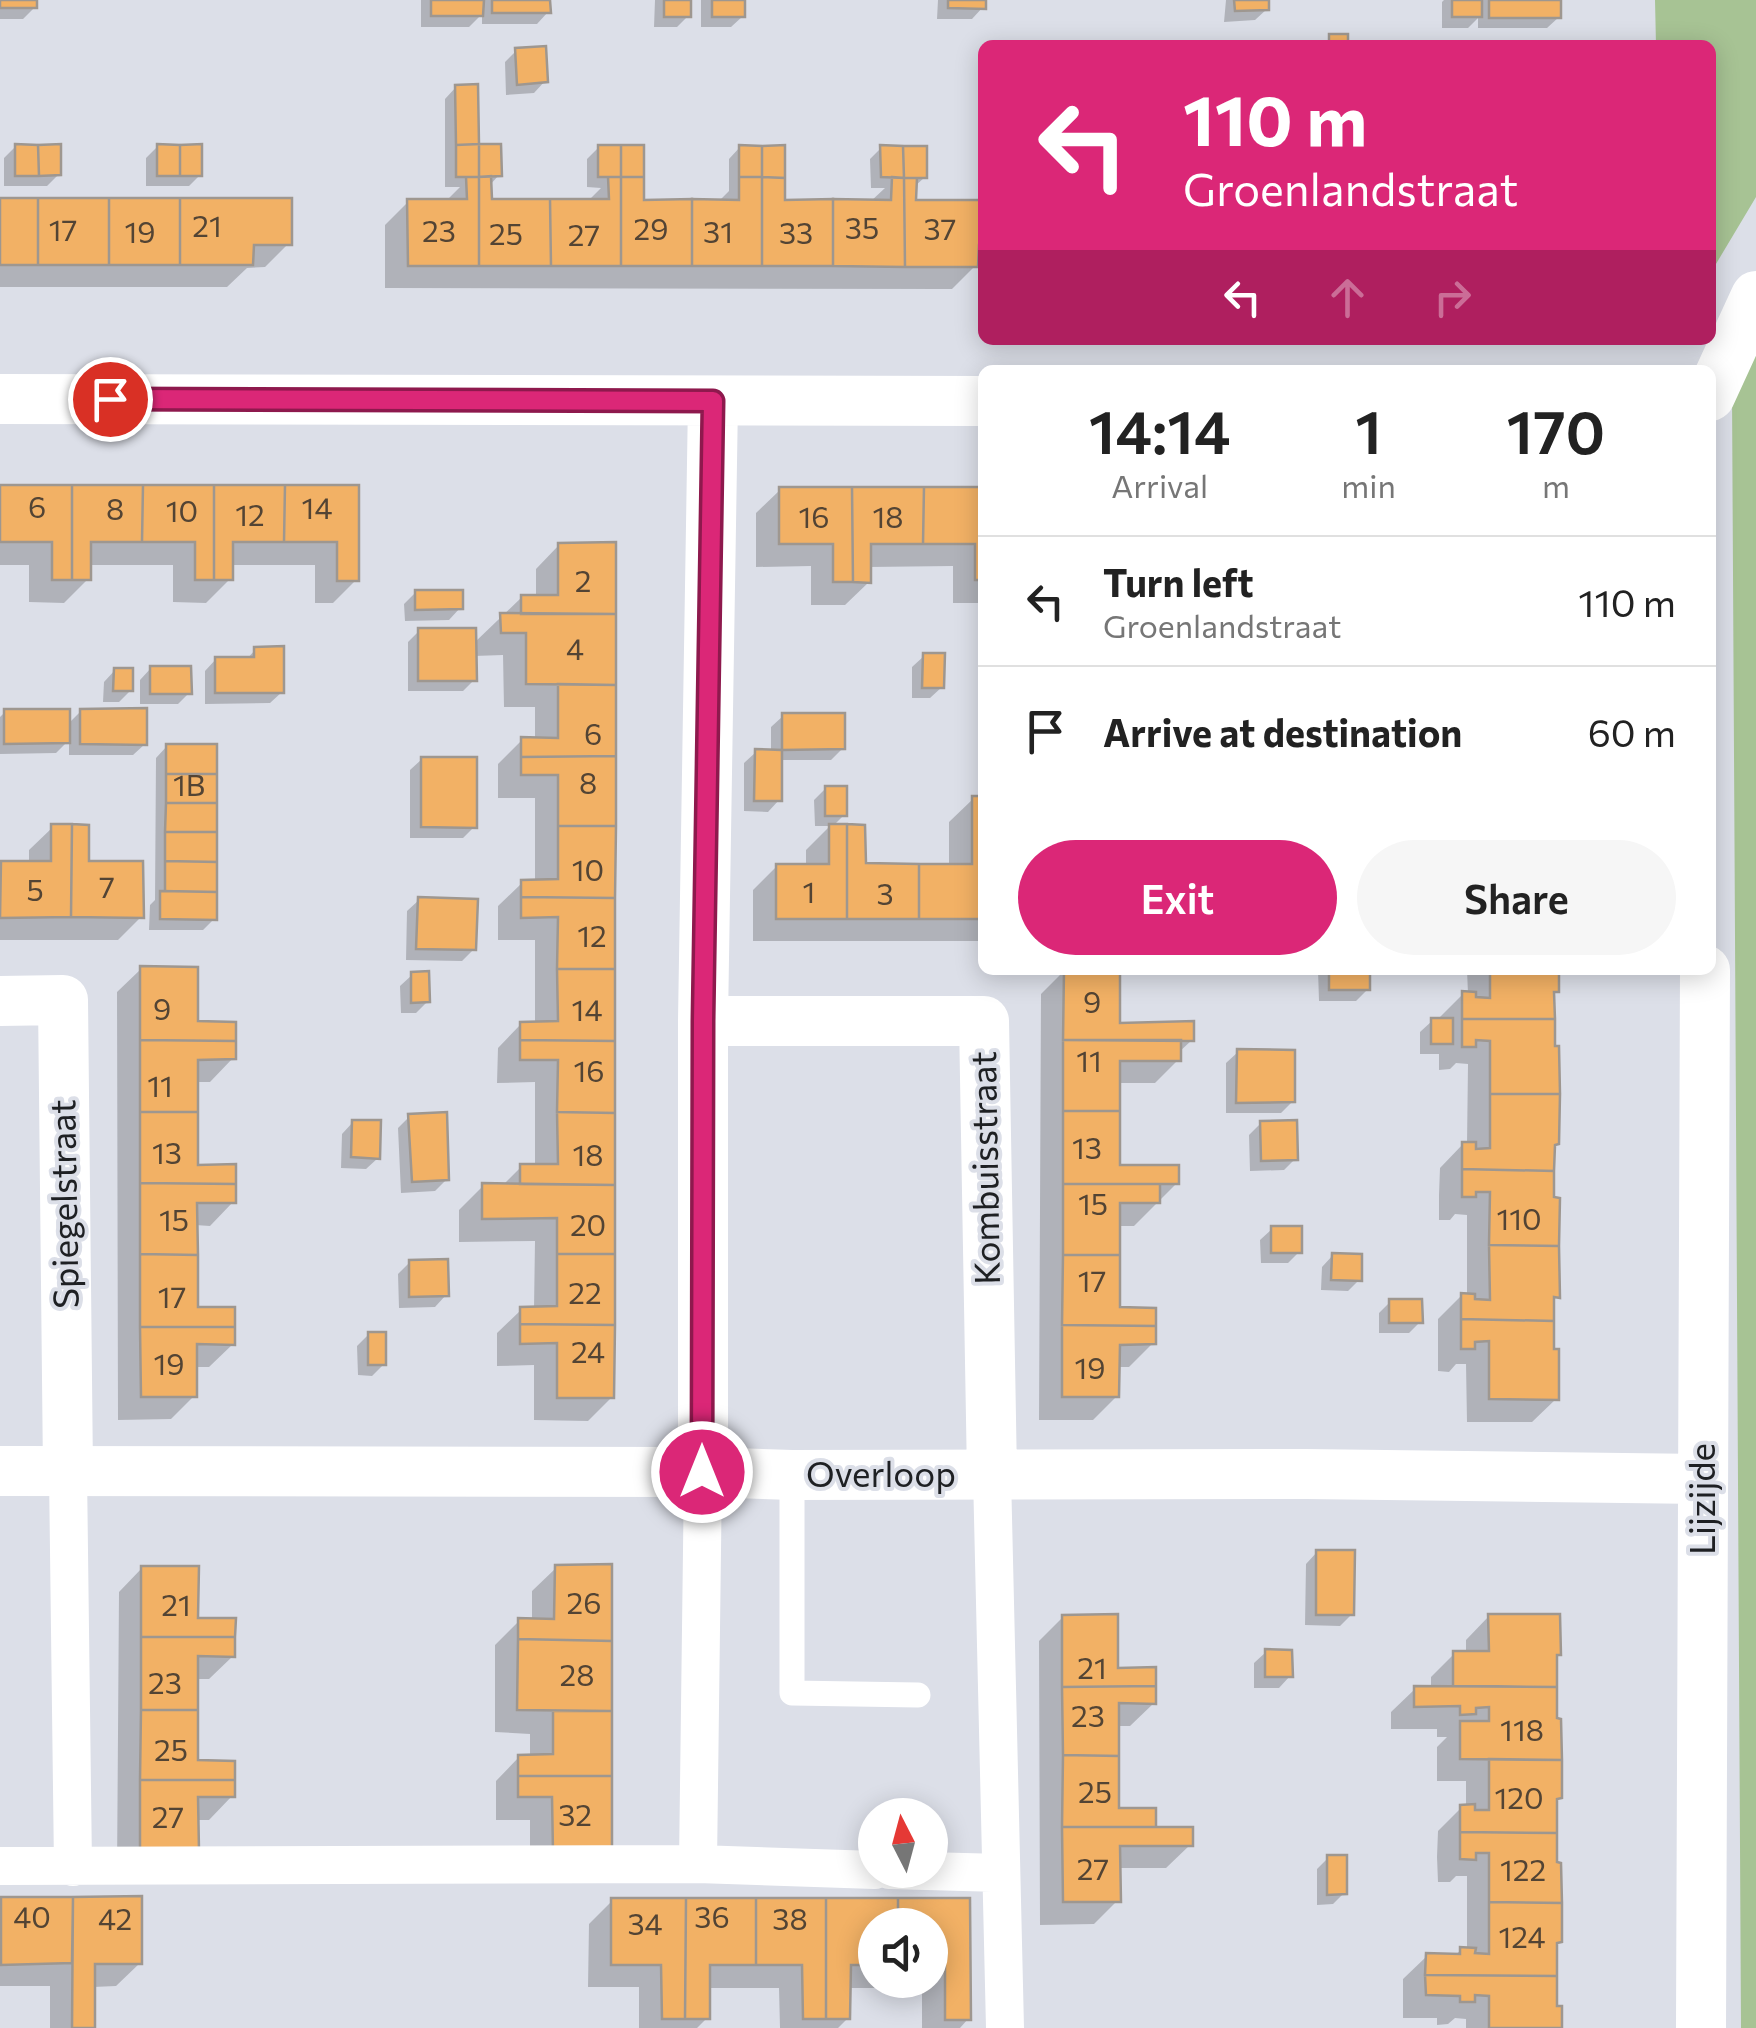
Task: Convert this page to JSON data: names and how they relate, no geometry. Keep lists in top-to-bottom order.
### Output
{
  "streets": {
    "street": [
      "Kombuisstraat",
      "Spiegelstraat",
      "Overloop",
      "Lijzijde"
    ]
  },
  "crossings": [
    ["Kombuisstraat", "Overloop"],
    ["Spiegelstraat", "Overloop"],
    ["Overloop", "Lijzijde"]
  ],
  "house_numbers": [
    "21",
    "35",
    "29",
    "37",
    "17",
    "23",
    "19",
    "31",
    "33",
    "25",
    "27",
    "6",
    "14",
    "8",
    "10",
    "12",
    "16",
    "18",
    "2",
    "4",
    "6",
    "8",
    "1B",
    "10",
    "7",
    "5",
    "1",
    "3",
    "12",
    "9",
    "9",
    "14",
    "11",
    "16",
    "11",
    "13",
    "13",
    "18",
    "15",
    "110",
    "15",
    "20",
    "17",
    "22",
    "17",
    "24",
    "19",
    "19",
    "26",
    "21",
    "21",
    "28",
    "23",
    "23",
    "118",
    "25",
    "25",
    "120",
    "32",
    "27",
    "27",
    "122",
    "40",
    "36",
    "42",
    "38",
    "34",
    "124"
  ],
  "north": "top",
  "page": {
    "turn": ["110 m", "Groenlandstraat"],
    "eta": [
      "14:14",
      "Arrival",
      "1",
      "min",
      "170",
      "m"
    ],
    "list": [
      {
        "name": "Turn left",
        "note": "Groenlandstraat",
        "value": "110 m"
      },
      {
        "name": "Arrive at destination",
        "value": "60 m"
      }
    ],
    "buttons": ["Exit", "Share"]
  }
}
